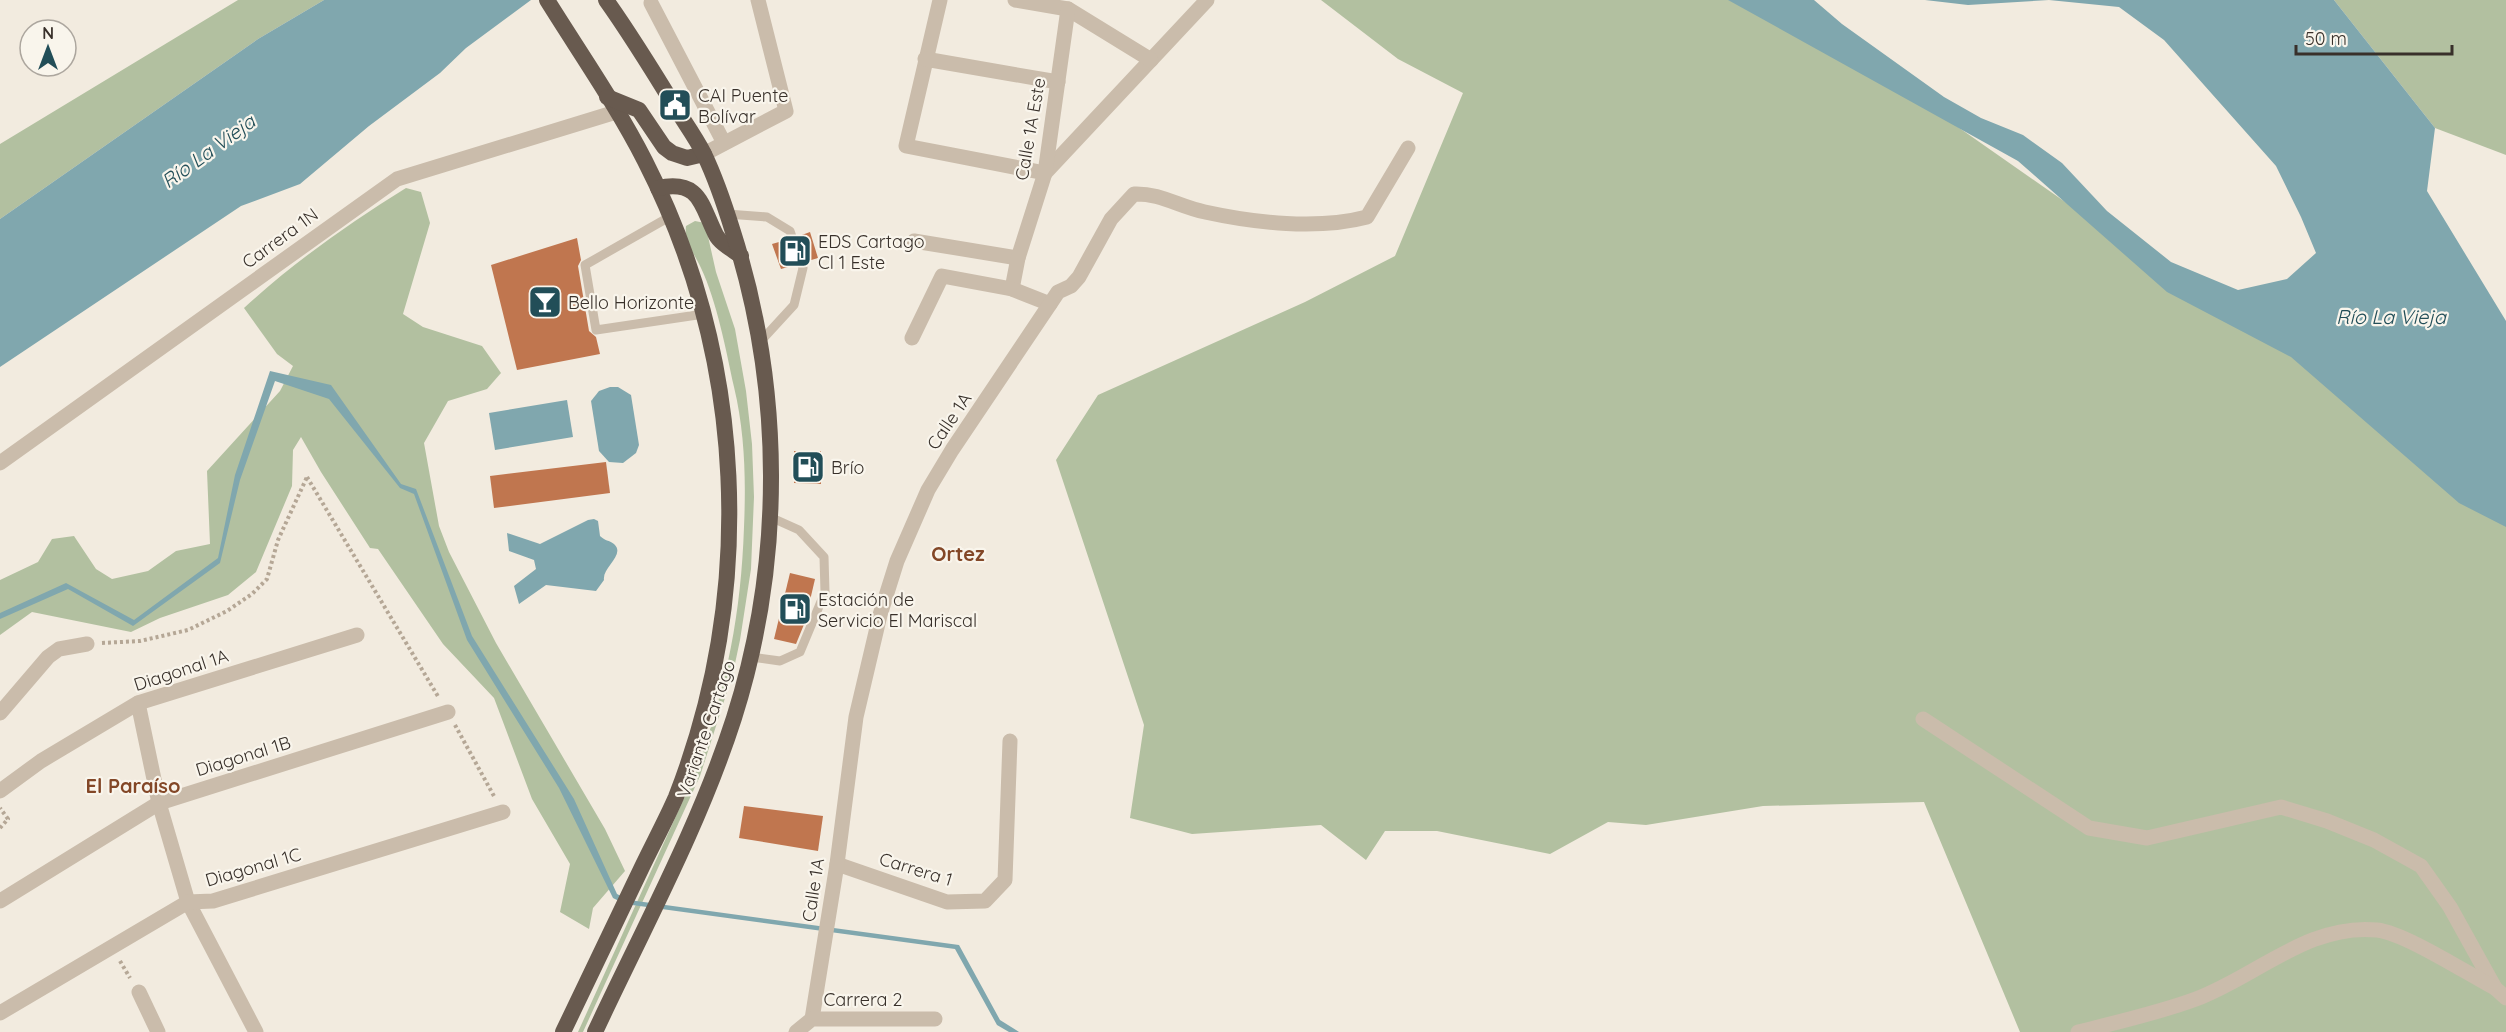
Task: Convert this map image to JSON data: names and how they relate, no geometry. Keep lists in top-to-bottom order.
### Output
{
  "streets": {
    "highway": ["Variante Cartago"],
    "street": [
      "Calle 1A Este",
      "Carrera 1N",
      "Calle 1A",
      "Diagonal 1A",
      "Diagonal 1B",
      "Diagonal 1C",
      "Carrera 1",
      "Carrera 2"
    ]
  },
  "crossings": [
    ["Carrera 1N", "Variante Cartago"],
    ["Calle 1A", "Carrera 1"],
    ["Calle 1A", "Carrera 2"]
  ],
  "districts": ["Ortez", "El Paraíso"],
  "water": ["Río La Vieja"],
  "places": {
    "public building": ["CAI Puente Bolívar"],
    "fuel station": ["EDS Cartago Cl 1 Este", "Brío", "Estación de Servicio El Mariscal"],
    "bar": ["Bello Horizonte"]
  },
  "scale_bar": "50 m",
  "north": "top"
}
